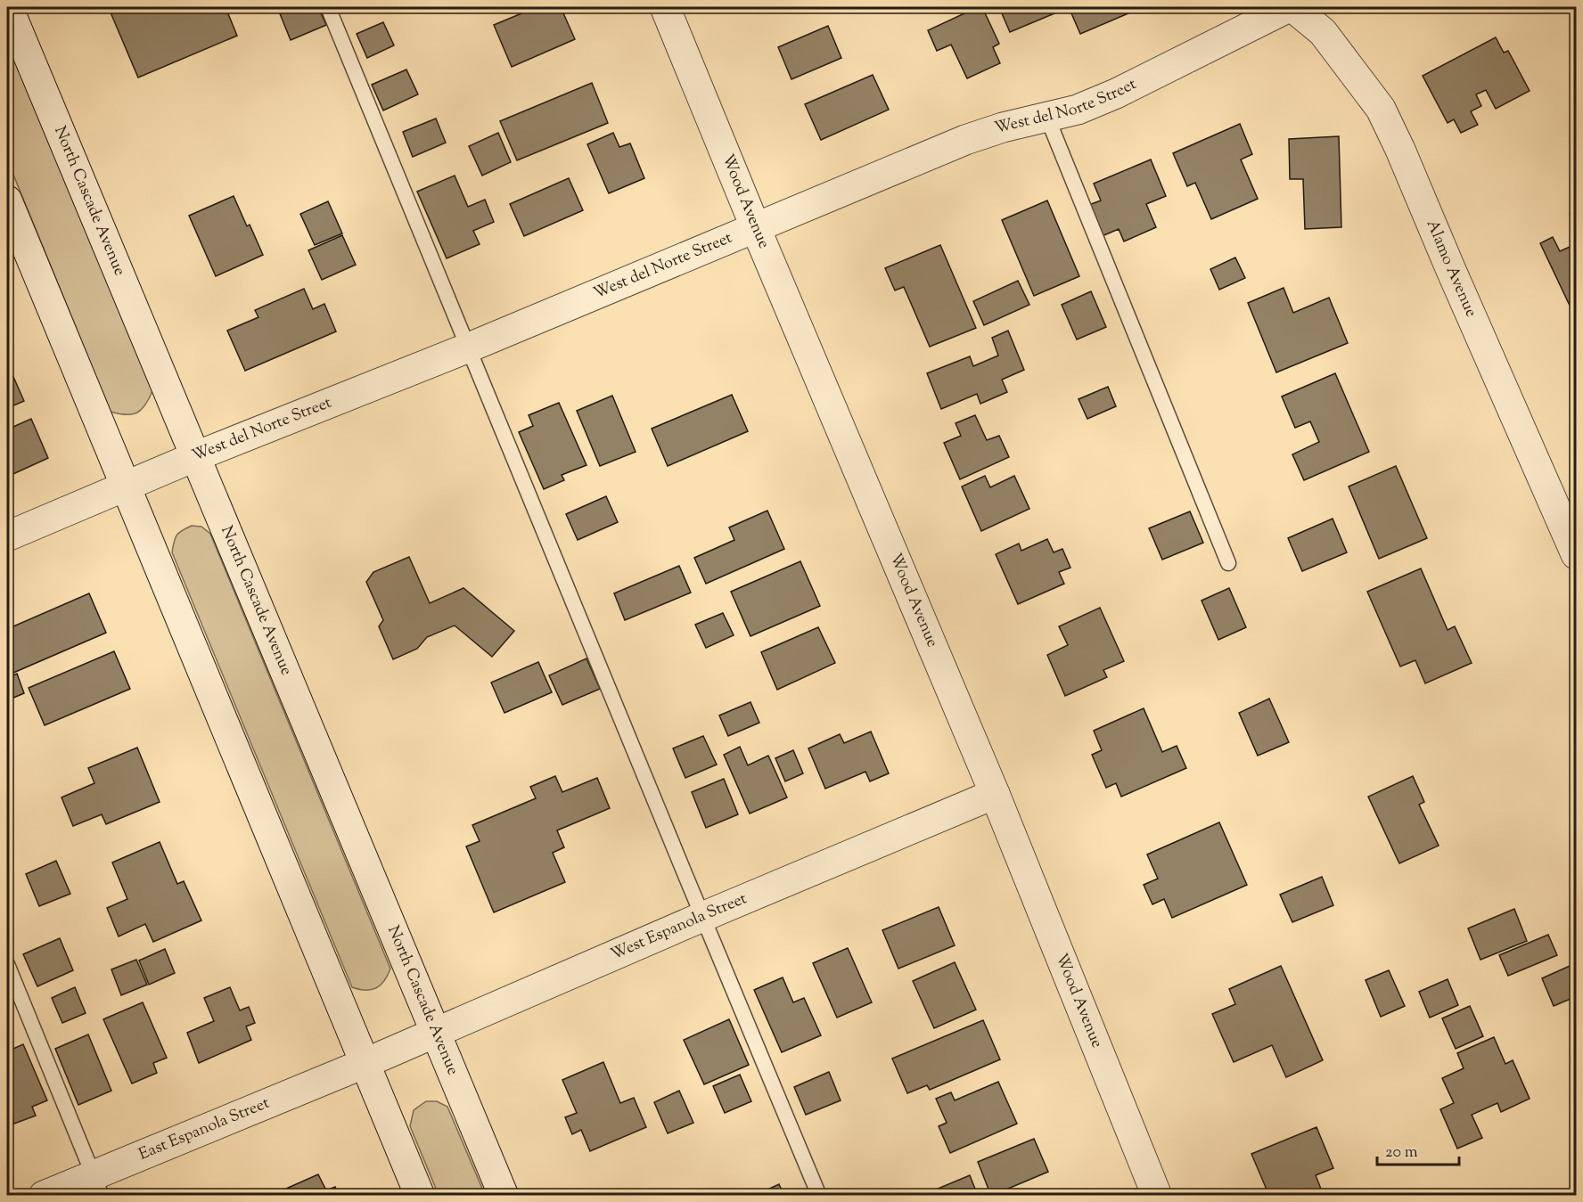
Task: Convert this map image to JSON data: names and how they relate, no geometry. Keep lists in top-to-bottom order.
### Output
{
  "streets": {
    "street": [
      "West del Norte Street",
      "North Cascade Avenue",
      "Wood Avenue",
      "Alamo Avenue",
      "West Espanola Street",
      "East Espanola Street"
    ]
  },
  "crossings": [
    ["West del Norte Street", "North Cascade Avenue"],
    ["West del Norte Street", "Wood Avenue"],
    ["West del Norte Street", "Alamo Avenue"],
    ["North Cascade Avenue", "West Espanola Street"],
    ["Wood Avenue", "West Espanola Street"],
    ["West Espanola Street", "East Espanola Street"]
  ],
  "scale_bar": "20 m"
}
